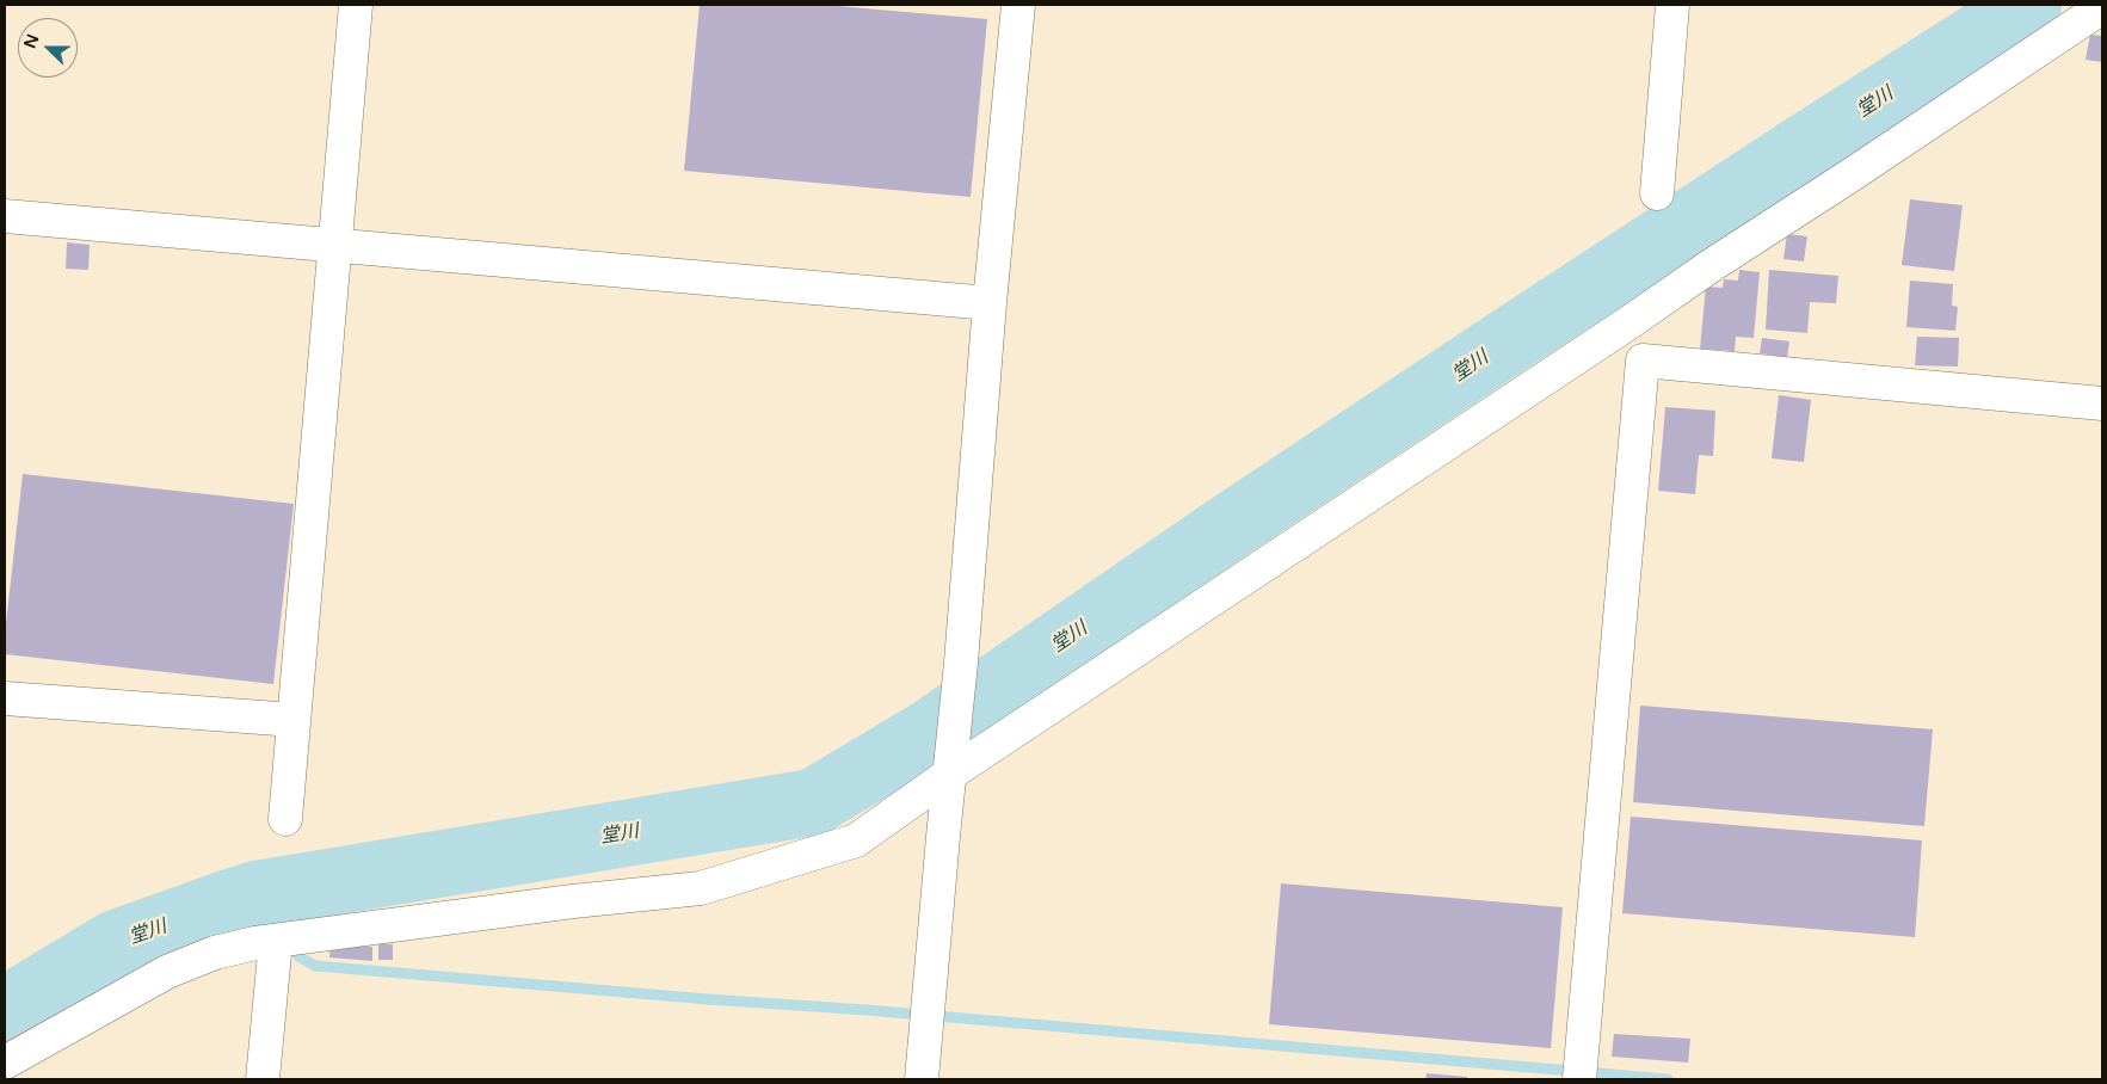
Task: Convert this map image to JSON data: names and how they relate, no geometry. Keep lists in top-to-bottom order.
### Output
{
  "water": ["堂川"],
  "north": "left"
}
